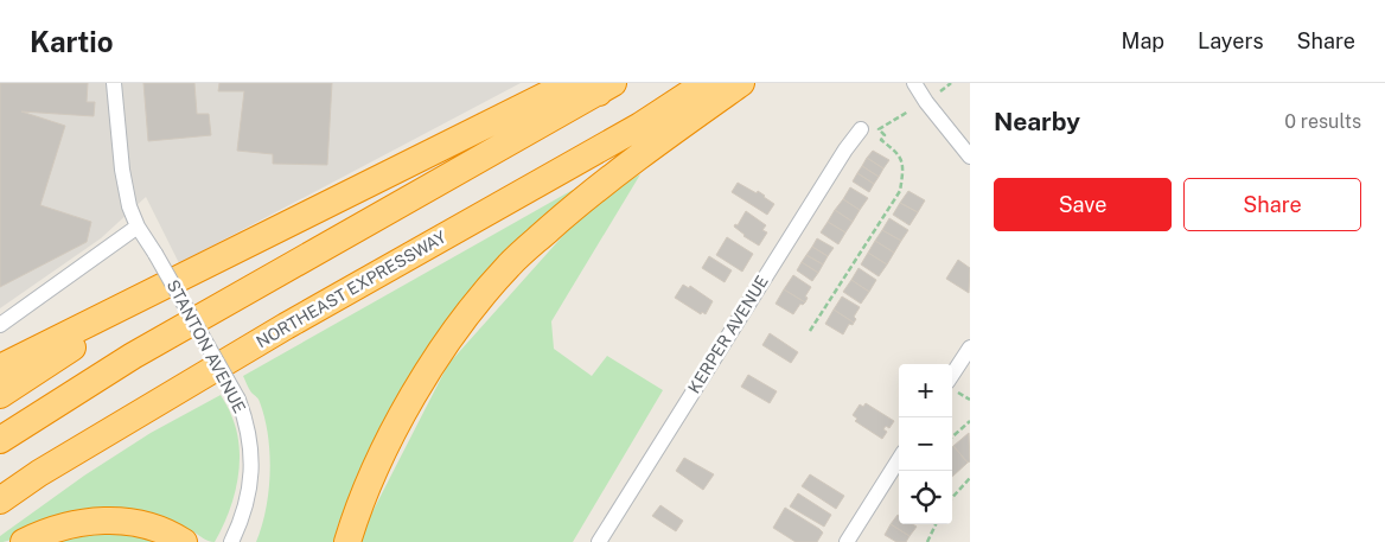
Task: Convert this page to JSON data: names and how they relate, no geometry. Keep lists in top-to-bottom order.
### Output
{
  "streets": {
    "highway": ["NORTHEAST EXPRESSWAY"],
    "street": ["KERPER AVENUE", "STANTON AVENUE"]
  },
  "page": {
    "header": "Kartio",
    "nav": ["Map", "Layers", "Share"],
    "heading": ["Nearby", "0 results"],
    "buttons": ["Save", "Share"],
    "map_buttons": ["+", "−"]
  }
}
